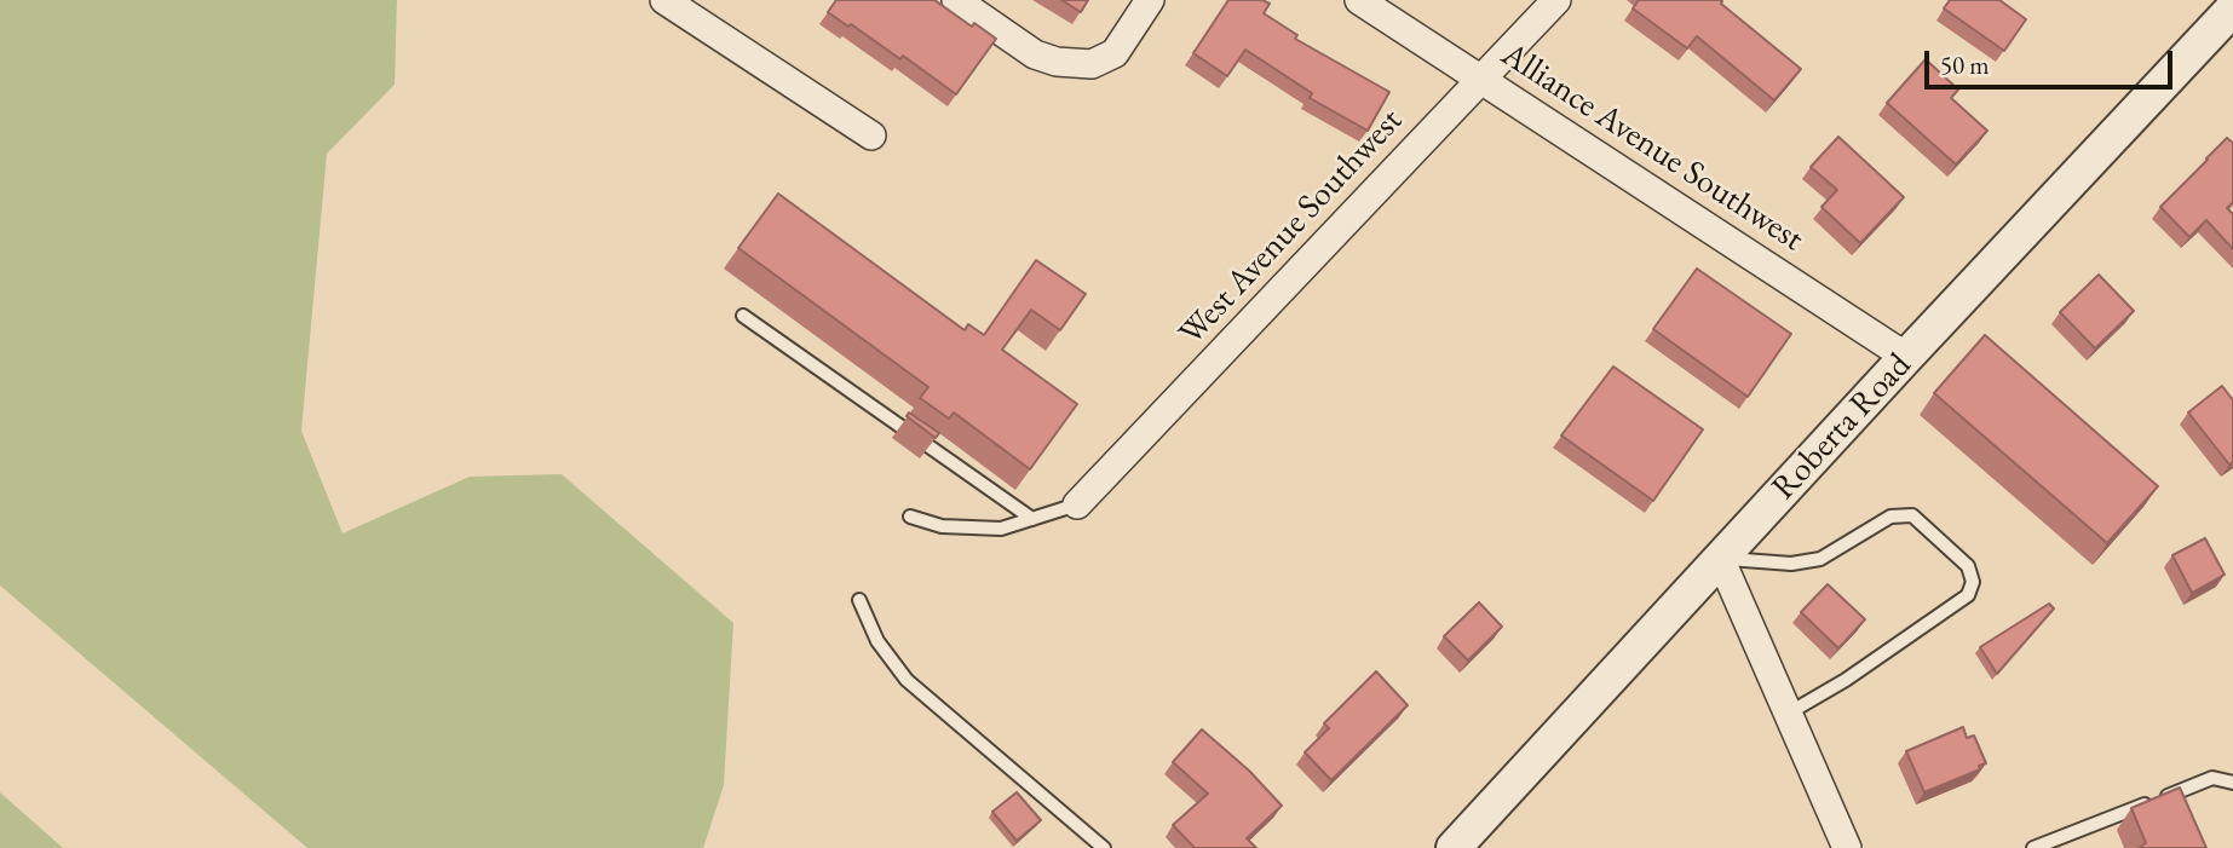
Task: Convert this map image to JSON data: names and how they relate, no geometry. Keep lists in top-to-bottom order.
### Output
{
  "streets": {
    "street": ["Alliance Avenue Southwest", "West Avenue Southwest", "Roberta Road"]
  },
  "crossings": [
    ["Alliance Avenue Southwest", "West Avenue Southwest"],
    ["Alliance Avenue Southwest", "Roberta Road"]
  ],
  "scale_bar": "50 m"
}
